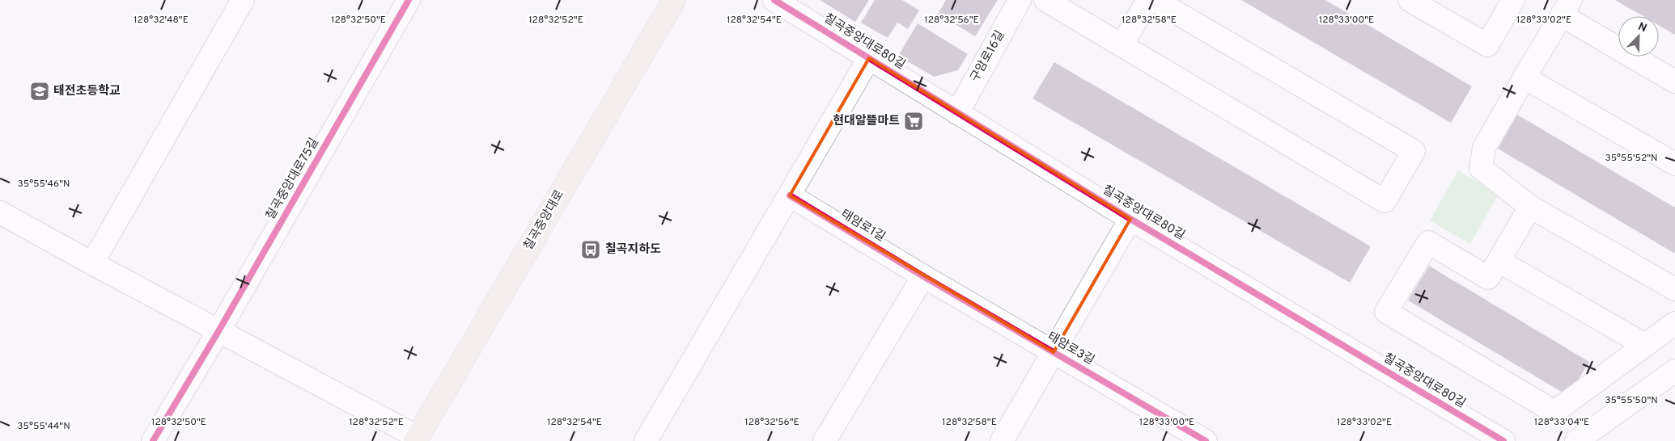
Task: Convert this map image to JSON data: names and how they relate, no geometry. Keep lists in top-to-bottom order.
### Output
{
  "streets": {
    "main road": ["칠곡중앙대로"],
    "street": [
      "칠곡중앙대로80길",
      "구암로16길",
      "칠곡중앙대로75길",
      "태암로1길",
      "태암로3길"
    ]
  },
  "crossings": [
    ["칠곡중앙대로80길", "구암로16길"],
    ["칠곡중앙대로80길", "태암로3길"],
    ["태암로1길", "태암로3길"]
  ],
  "places": {
    "school or university": ["태전초등학교"],
    "supermarket": ["현대알뜰마트"],
    "bus stop": ["칠곡지하도"]
  },
  "north": "top right",
  "coordinates": [
    "128°32'48\"E",
    "128°32'50\"E",
    "128°32'52\"E",
    "128°32'54\"E",
    "128°32'56\"E",
    "128°32'58\"E",
    "128°33'00\"E",
    "128°33'02\"E",
    "35°55'52\"N",
    "35°55'46\"N",
    "35°55'50\"N",
    "128°33'04\"E",
    "35°55'44\"N"
  ]
}
